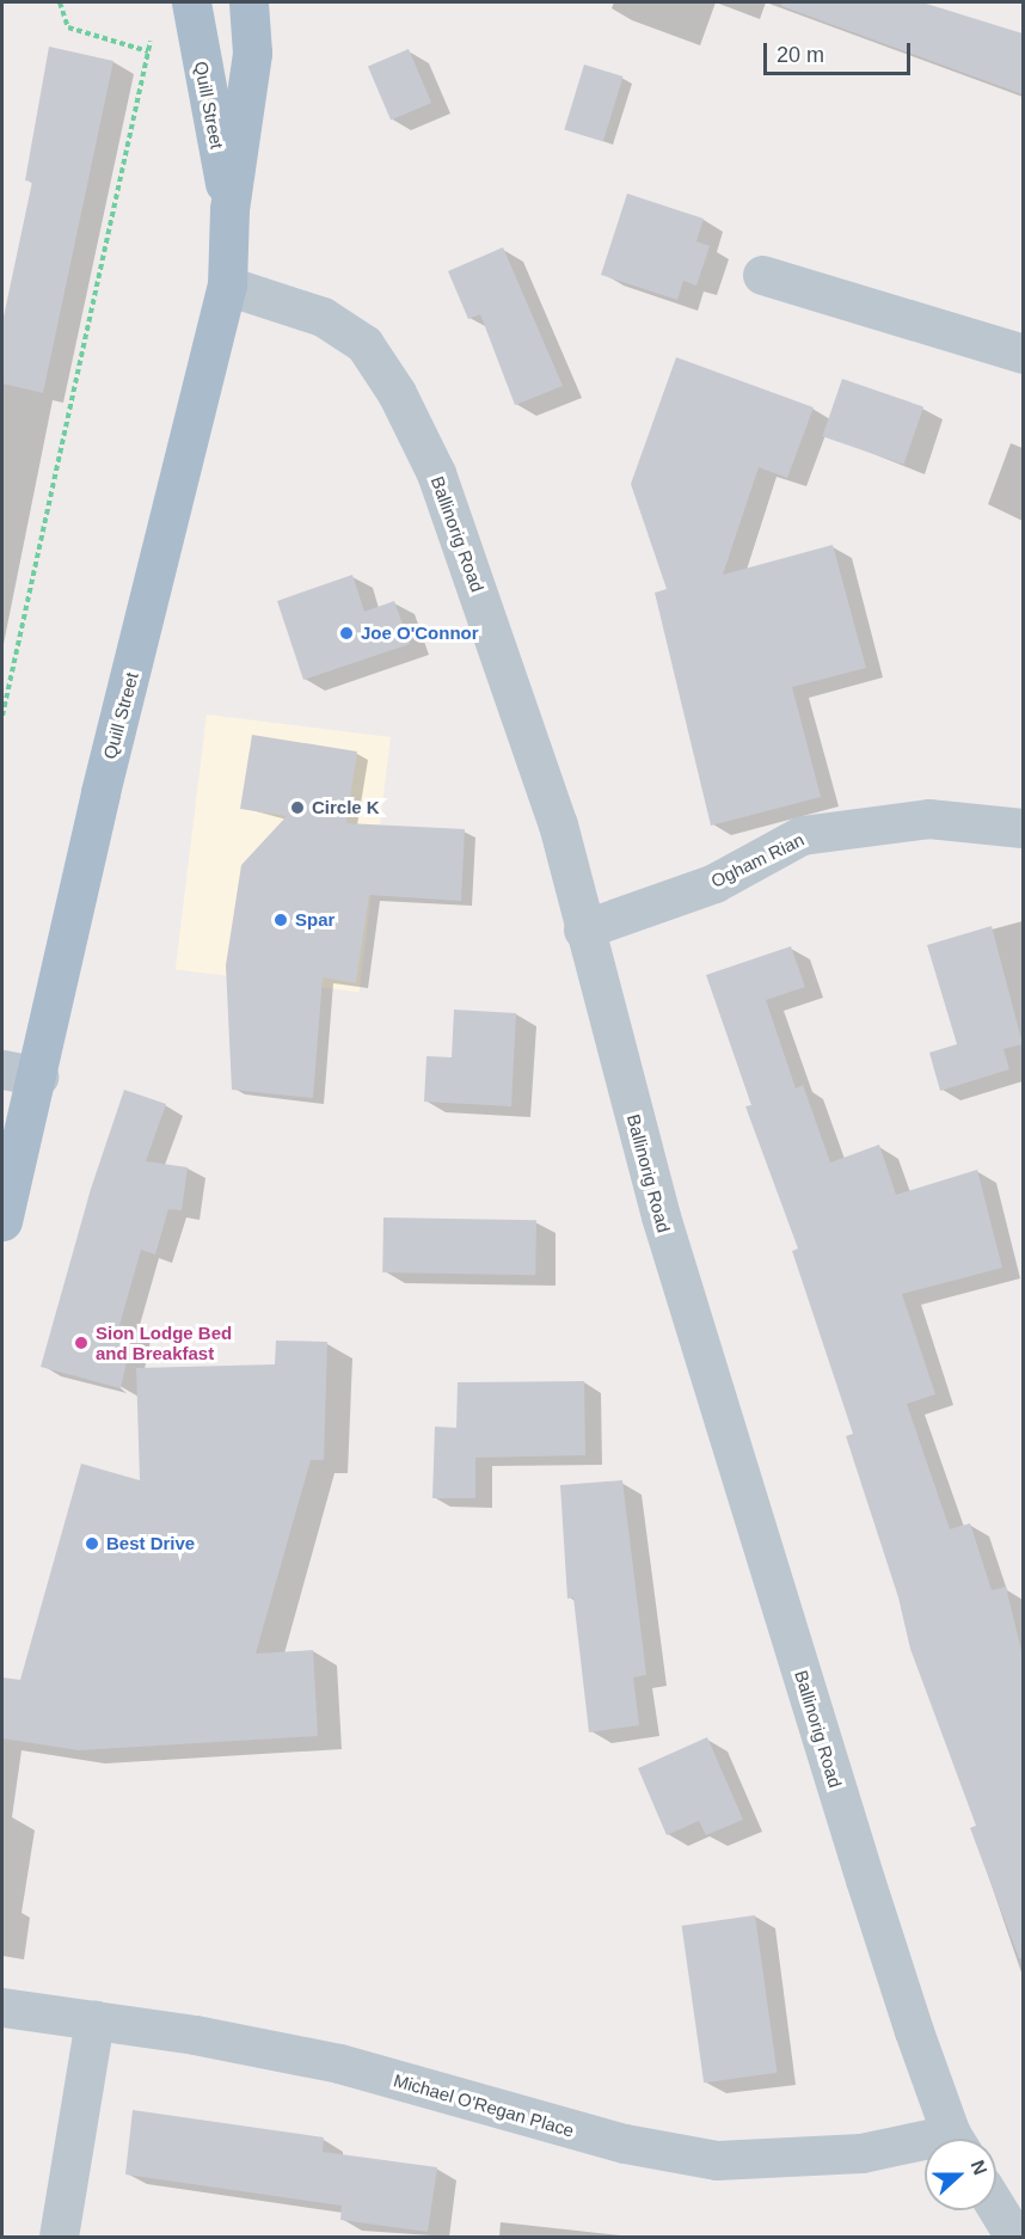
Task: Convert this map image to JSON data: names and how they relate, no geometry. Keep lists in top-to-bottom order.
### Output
{
  "streets": {
    "main road": ["Quill Street"],
    "street": ["Ballinorig Road", "Ogham Rian", "Michael O'Regan Place"]
  },
  "crossings": [
    ["Quill Street", "Ballinorig Road"],
    ["Ballinorig Road", "Ogham Rian"]
  ],
  "places": [
    "Joe O'Connor",
    "Circle K",
    "Spar",
    "Sion Lodge Bed and Breakfast",
    "Best Drive"
  ],
  "scale_bar": "20 m",
  "north": "right"
}
